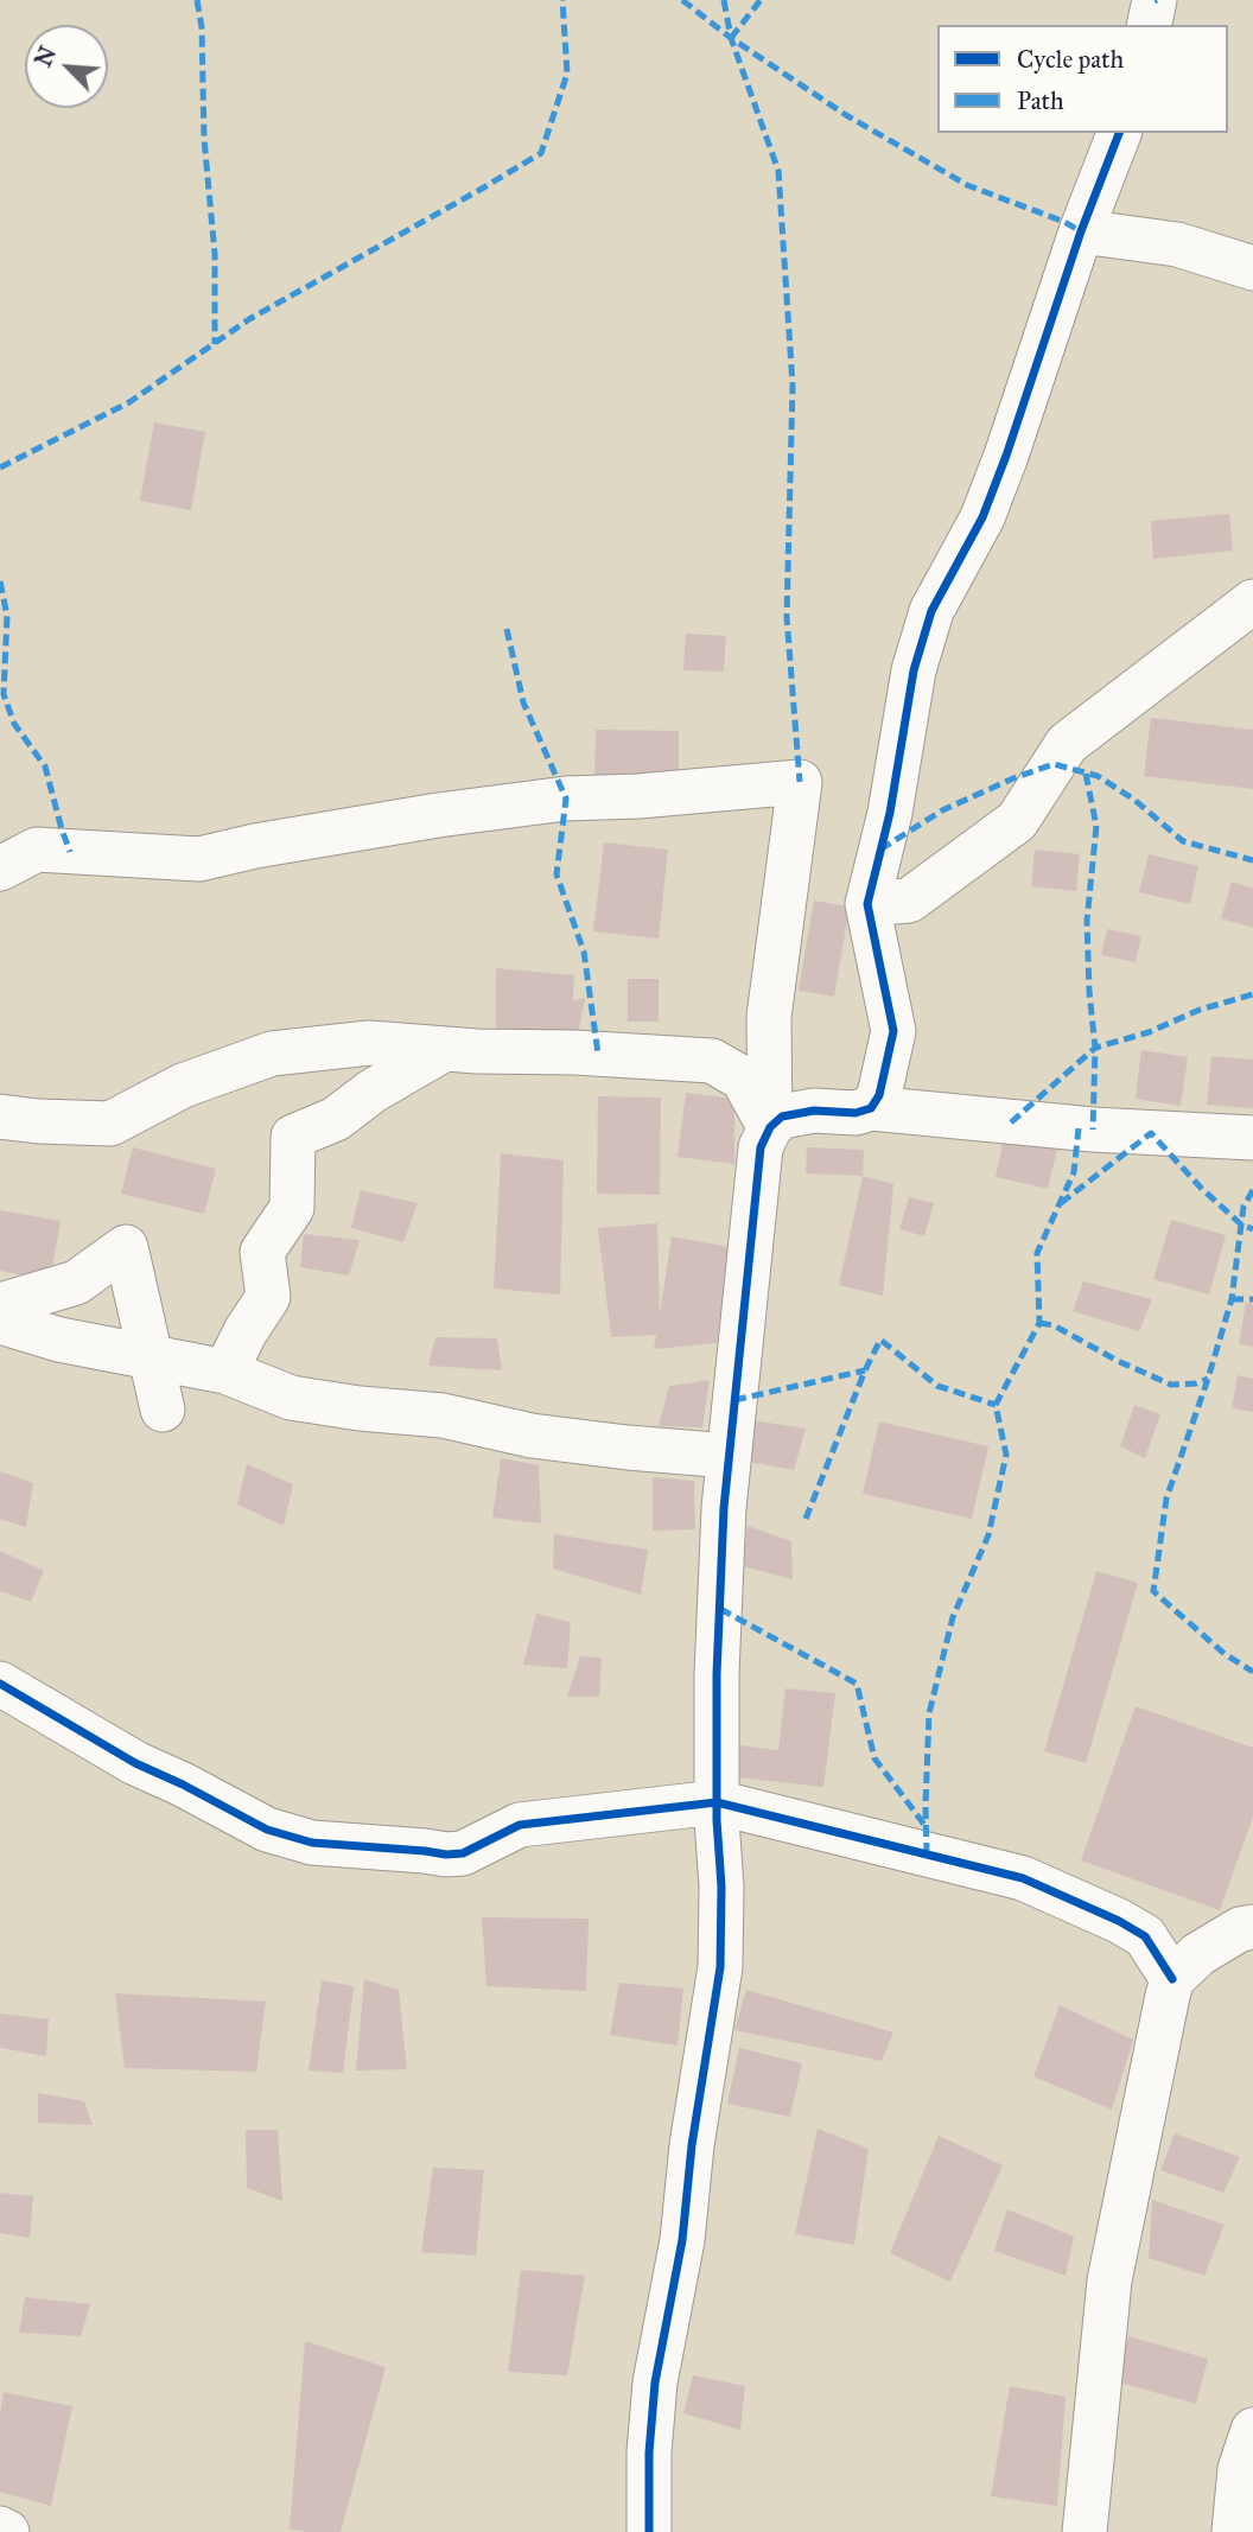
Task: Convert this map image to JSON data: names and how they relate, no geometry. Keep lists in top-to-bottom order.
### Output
{
  "legend": ["Cycle path", "Path"],
  "north": "top left"
}
